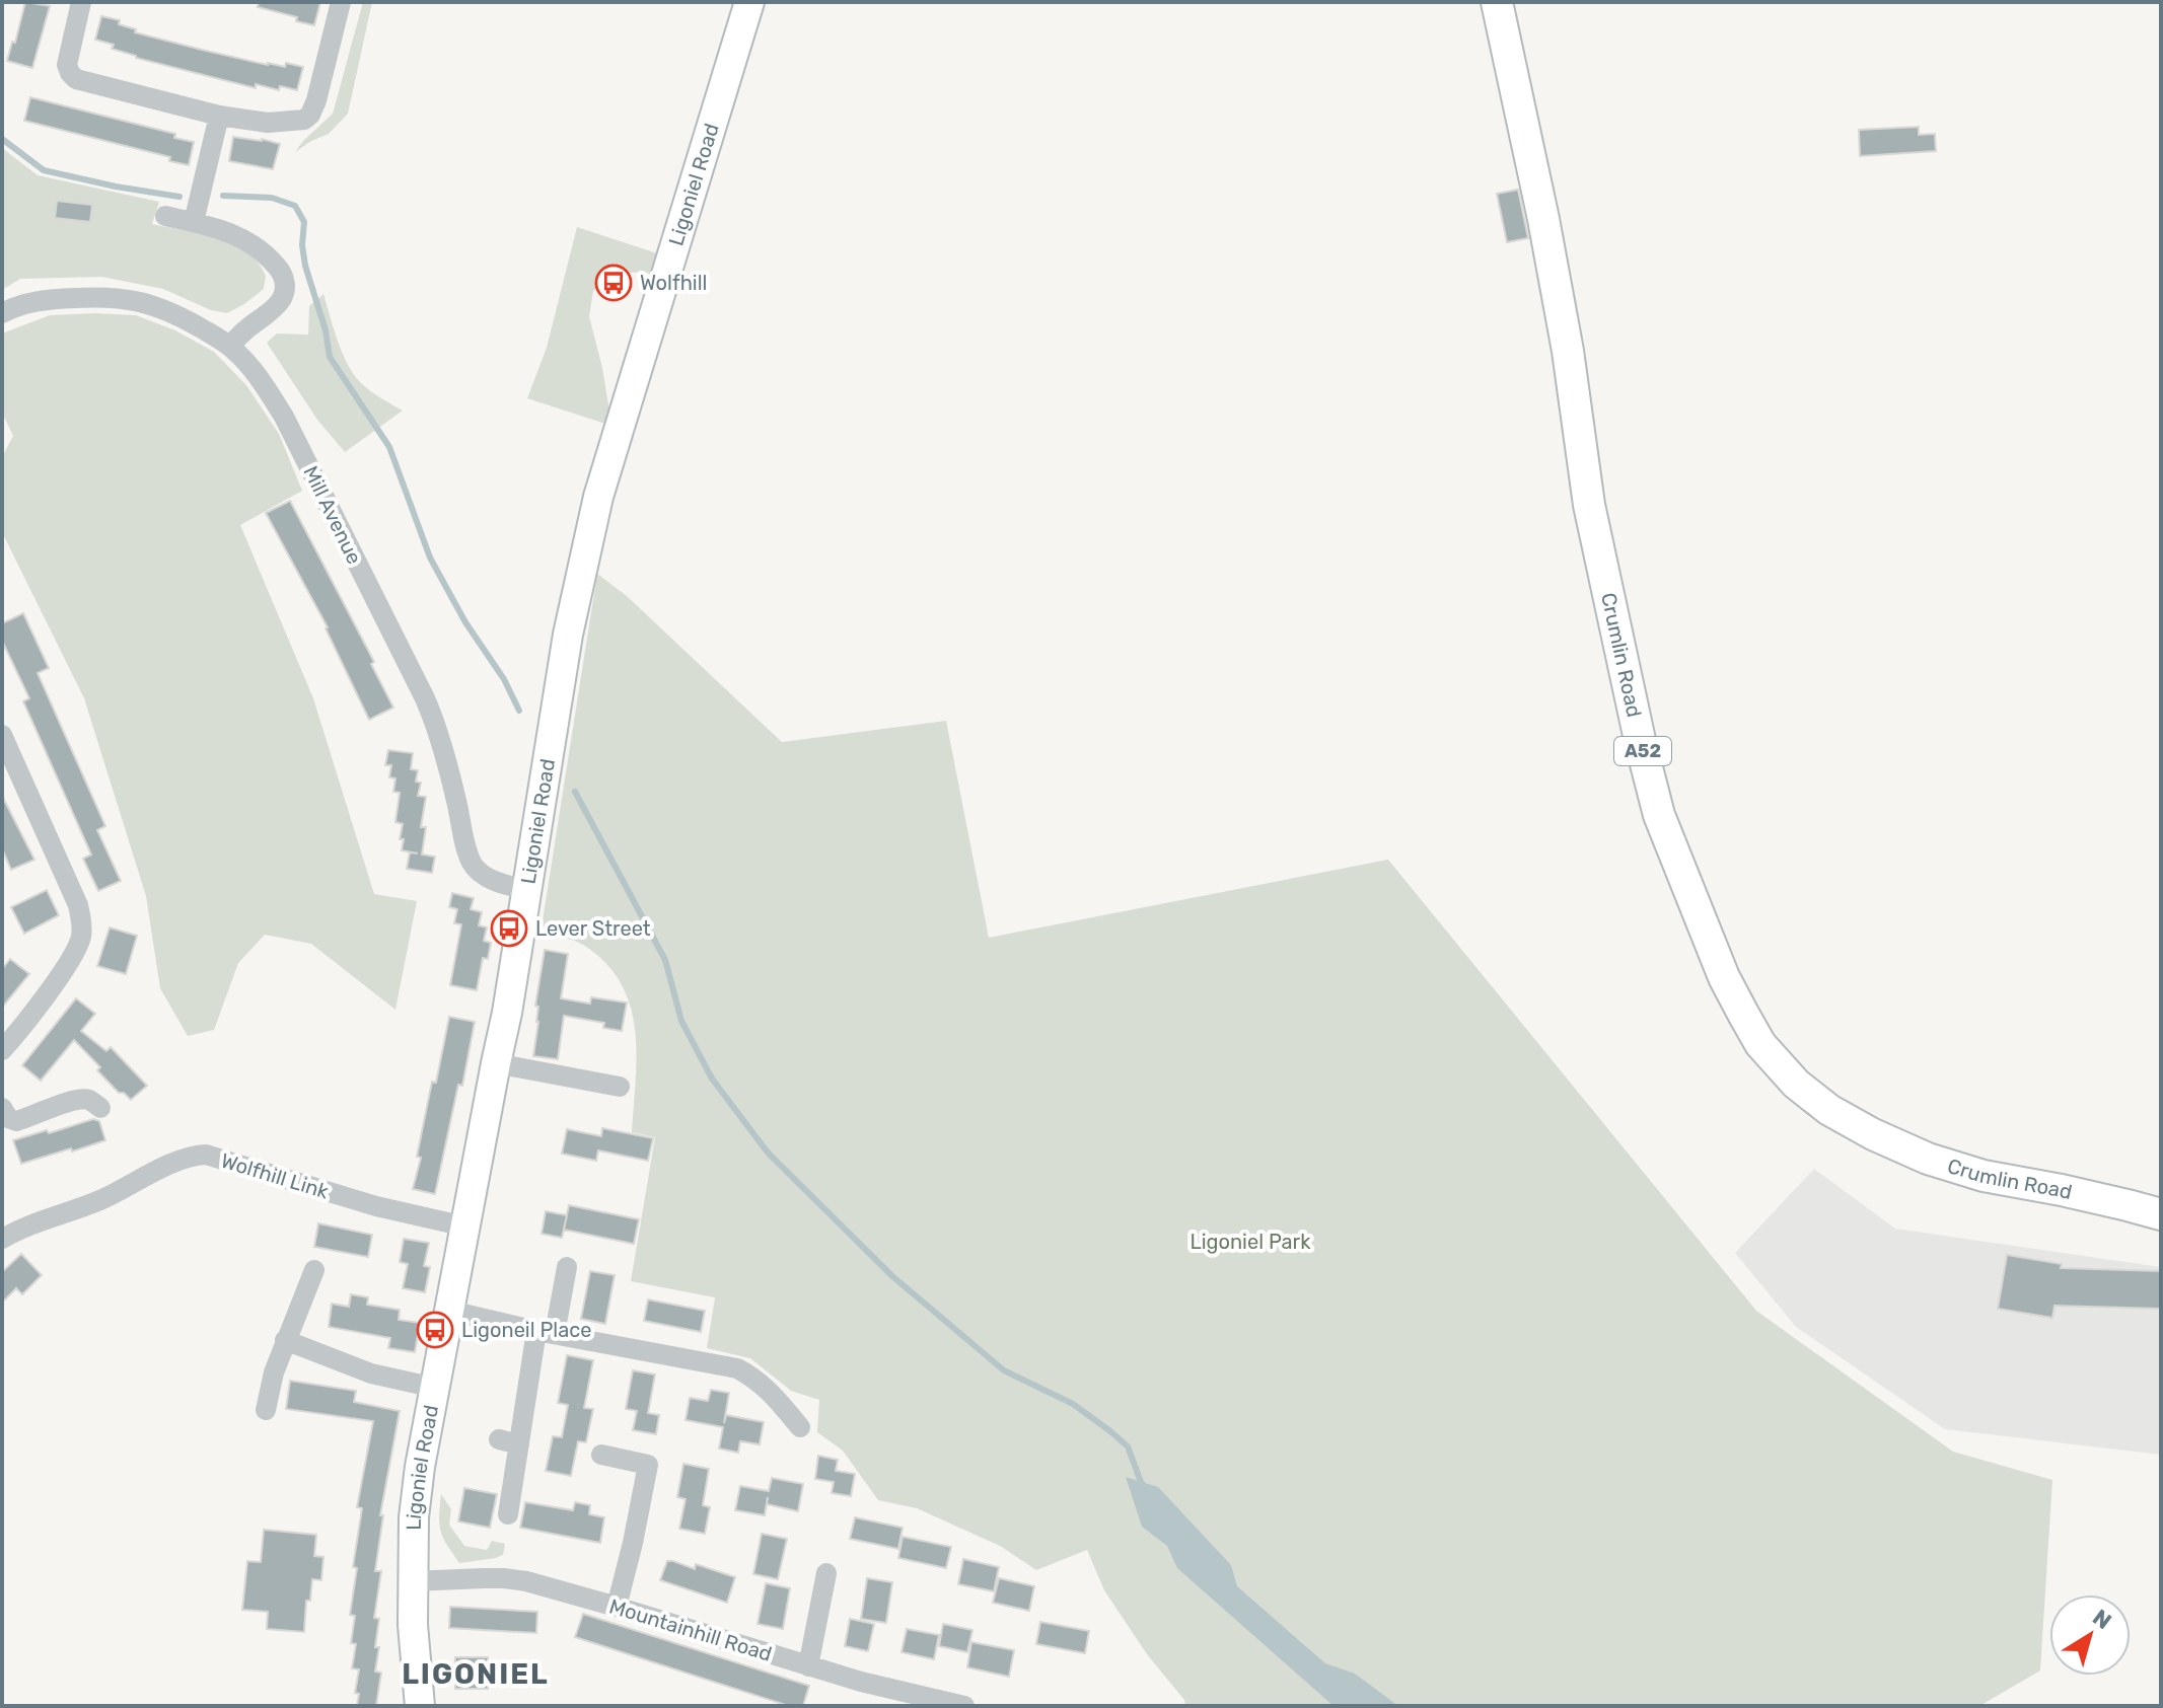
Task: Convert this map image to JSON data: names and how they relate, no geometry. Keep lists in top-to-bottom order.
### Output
{
  "streets": {
    "main road": ["Crumlin Road", "A52"],
    "street": [
      "Ligoniel Road",
      "Mill Avenue",
      "Wolfhill Link",
      "Mountainhill Road"
    ]
  },
  "crossings": [
    ["Ligoniel Road", "Mill Avenue"],
    ["Ligoniel Road", "Wolfhill Link"],
    ["Ligoniel Road", "Mountainhill Road"]
  ],
  "districts": ["LIGONIEL"],
  "parks": ["Ligoniel Park"],
  "places": {
    "bus stop": ["Wolfhill", "Lever Street", "Ligoneil Place"]
  },
  "north": "top right"
}
